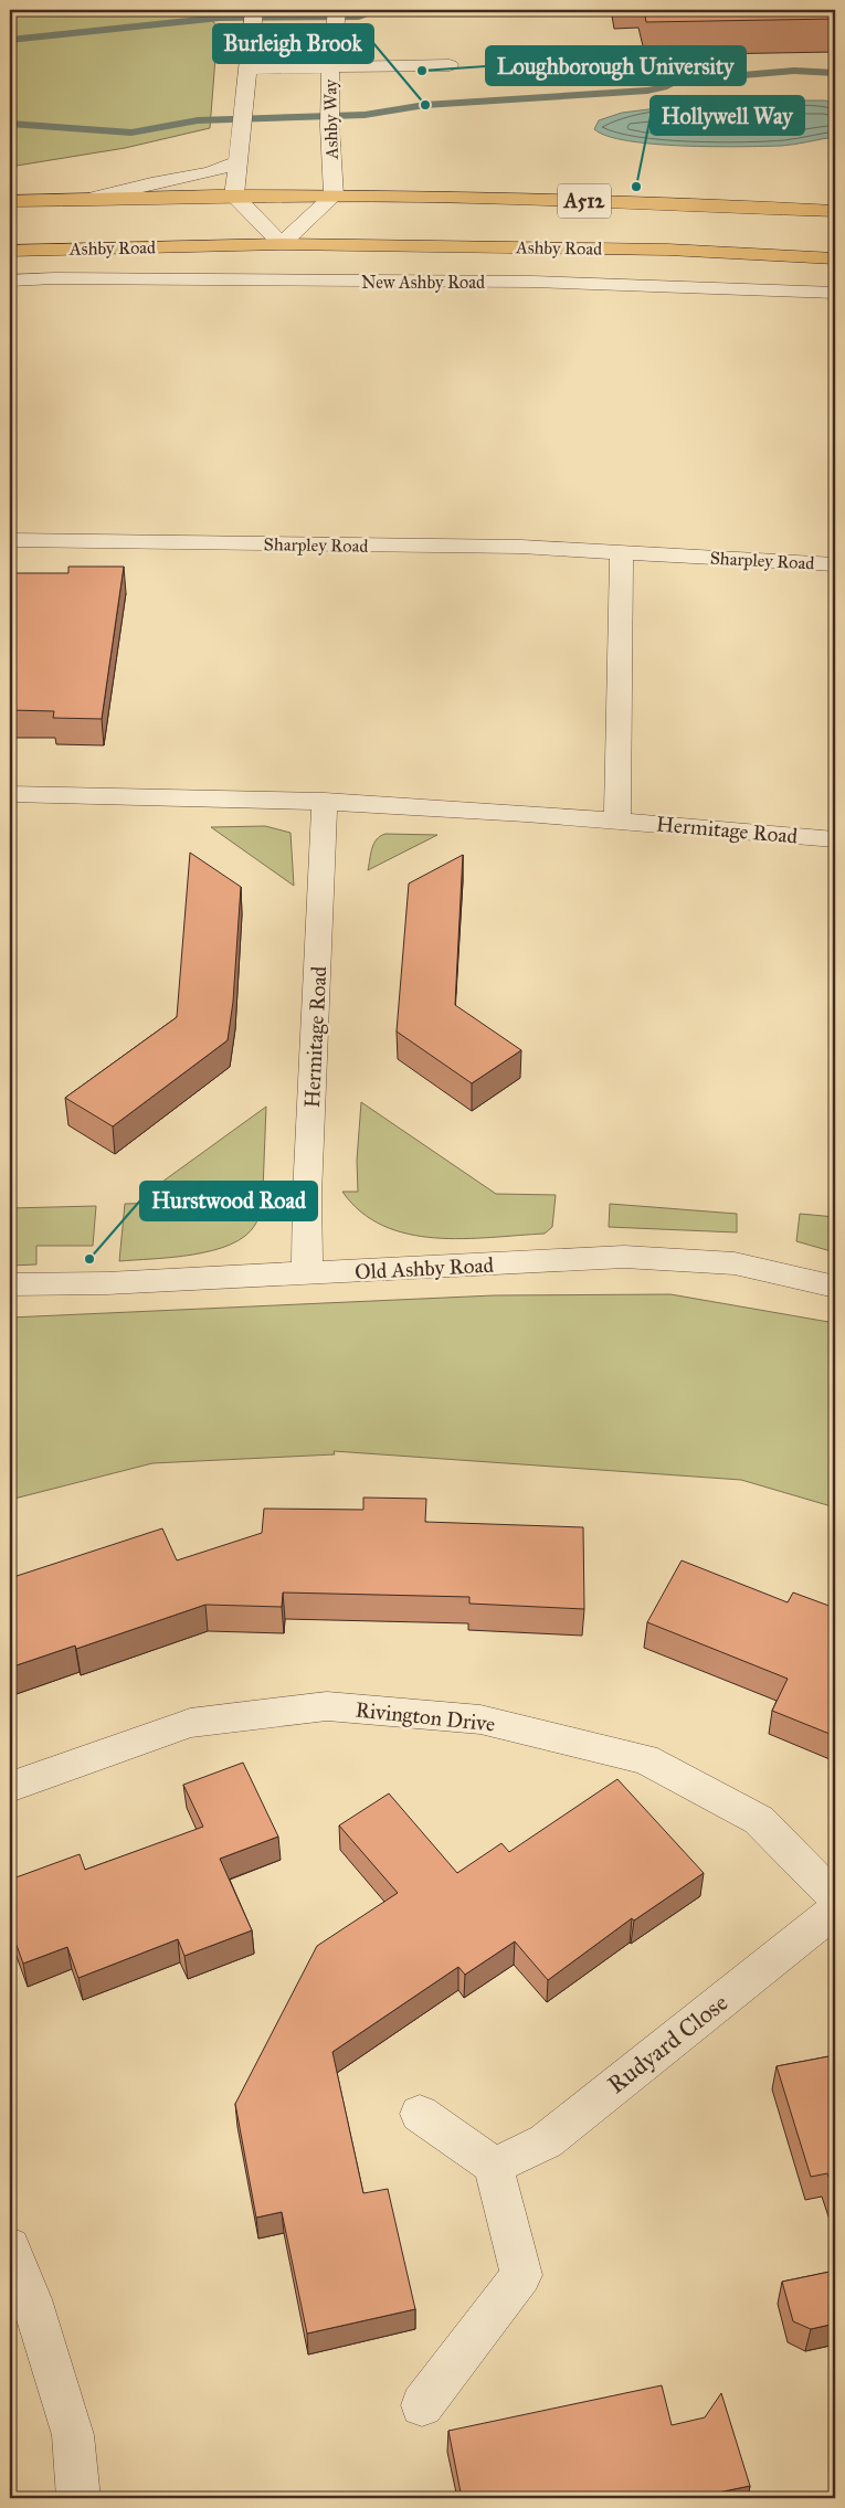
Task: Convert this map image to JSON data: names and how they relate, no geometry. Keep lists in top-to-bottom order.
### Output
{
  "streets": {
    "main road": ["A512", "Ashby Road"],
    "street": [
      "Ashby Way",
      "New Ashby Road",
      "Sharpley Road",
      "Hermitage Road",
      "Old Ashby Road",
      "Rivington Drive",
      "Rudyard Close"
    ]
  },
  "crossings": [
    ["Ashby Way", "A512"],
    ["Hermitage Road", "Old Ashby Road"]
  ],
  "places": [
    "Loughborough University",
    "Burleigh Brook",
    "Hollywell Way",
    "Hurstwood Road"
  ]
}
